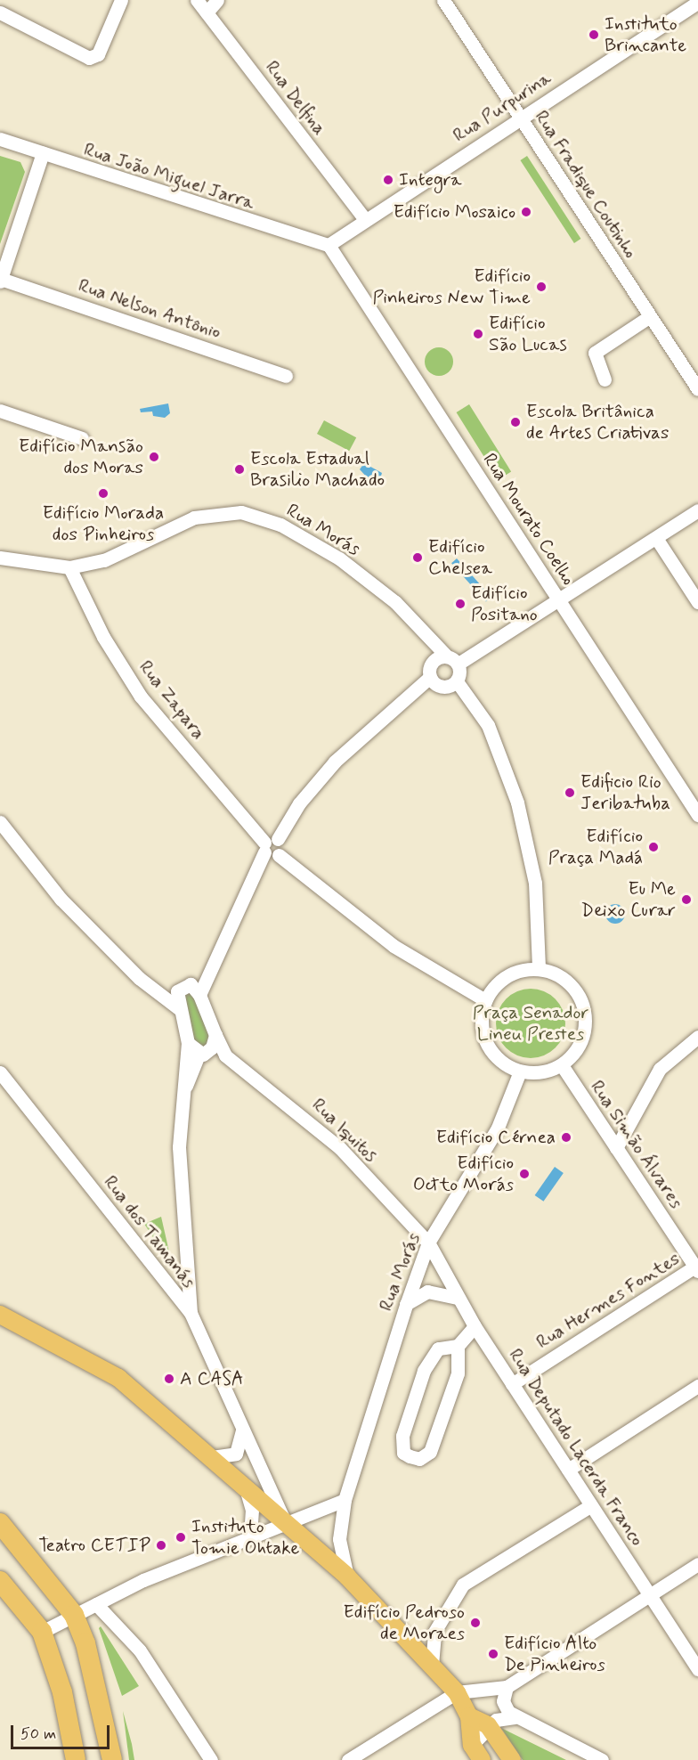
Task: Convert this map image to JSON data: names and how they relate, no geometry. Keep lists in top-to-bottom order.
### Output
{
  "streets": {
    "street": [
      "Rua Delfina",
      "Rua Purpurina",
      "Rua João Miguel Jarra",
      "Rua Fradique Coutinho",
      "Rua Nelson Antônio",
      "Rua Mourato Coelho",
      "Rua Morás",
      "Rua Zapara",
      "Rua Iquitos",
      "Rua Simão Álvares",
      "Rua dos Tamanás",
      "Rua Hermes Fontes",
      "Rua Deputado Lacerda Franco"
    ]
  },
  "crossings": [
    ["Rua Delfina", "Rua Purpurina"],
    ["Rua Purpurina", "Rua João Miguel Jarra"],
    ["Rua Purpurina", "Rua Fradique Coutinho"],
    ["Rua Purpurina", "Rua Mourato Coelho"],
    ["Rua João Miguel Jarra", "Rua Mourato Coelho"],
    ["Rua Morás", "Rua Zapara"],
    ["Rua Morás", "Rua Iquitos"],
    ["Rua Morás", "Rua Simão Álvares"],
    ["Rua Morás", "Rua Deputado Lacerda Franco"],
    ["Rua Zapara", "Rua Simão Álvares"],
    ["Rua Iquitos", "Rua Deputado Lacerda Franco"],
    ["Rua Simão Álvares", "Rua Hermes Fontes"],
    ["Rua Hermes Fontes", "Rua Deputado Lacerda Franco"]
  ],
  "parks": ["Praça Senador Lineu Prestes"],
  "places": [
    "Instituto Brincante",
    "Integra",
    "Edifício Mosaico",
    "Edifício Pinheiros New Time",
    "Edifício São Lucas",
    "Escola Britânica de Artes Criativas",
    "Edifício Mansão dos Moras",
    "Escola Estadual Brasilio Machado",
    "Edifício Morada dos Pinheiros",
    "Edifício Chelsea",
    "Edifício Positano",
    "Edificio Rio Jeribatuba",
    "Edifício Praça Madá",
    "Eu Me Deixo Curar",
    "Edifício Cérnea",
    "Edifício Octto Morás",
    "A CASA",
    "Instituto Tomie Ohtake",
    "Teatro CETIP",
    "Edifício Pedroso de Moraes",
    "Edifício Alto De Pinheiros"
  ],
  "scale_bar": "50 m"
}
